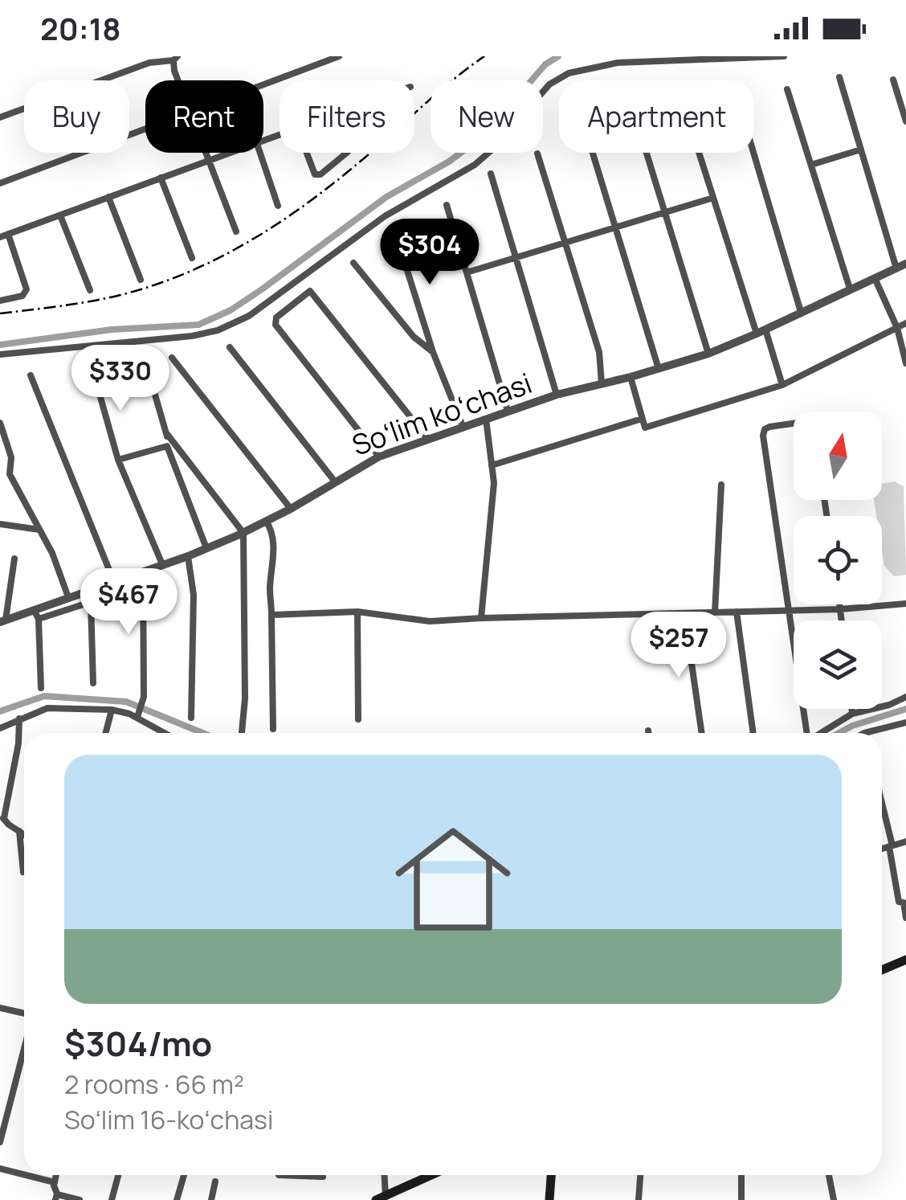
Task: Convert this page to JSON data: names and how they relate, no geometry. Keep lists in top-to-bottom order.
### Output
{
  "streets": {
    "street": ["Soʻlim koʻchasi"]
  },
  "north": "top",
  "page": {
    "status": "20:18",
    "chip": [
      "Buy",
      "Rent",
      "Filters",
      "New",
      "Apartment"
    ],
    "price": [
      "$304",
      "$330",
      "$467",
      "$257"
    ],
    "list": [
      {
        "name": "$304/mo",
        "note": "2 rooms · 66 m² · Soʻlim 16-koʻchasi"
      }
    ]
  }
}
